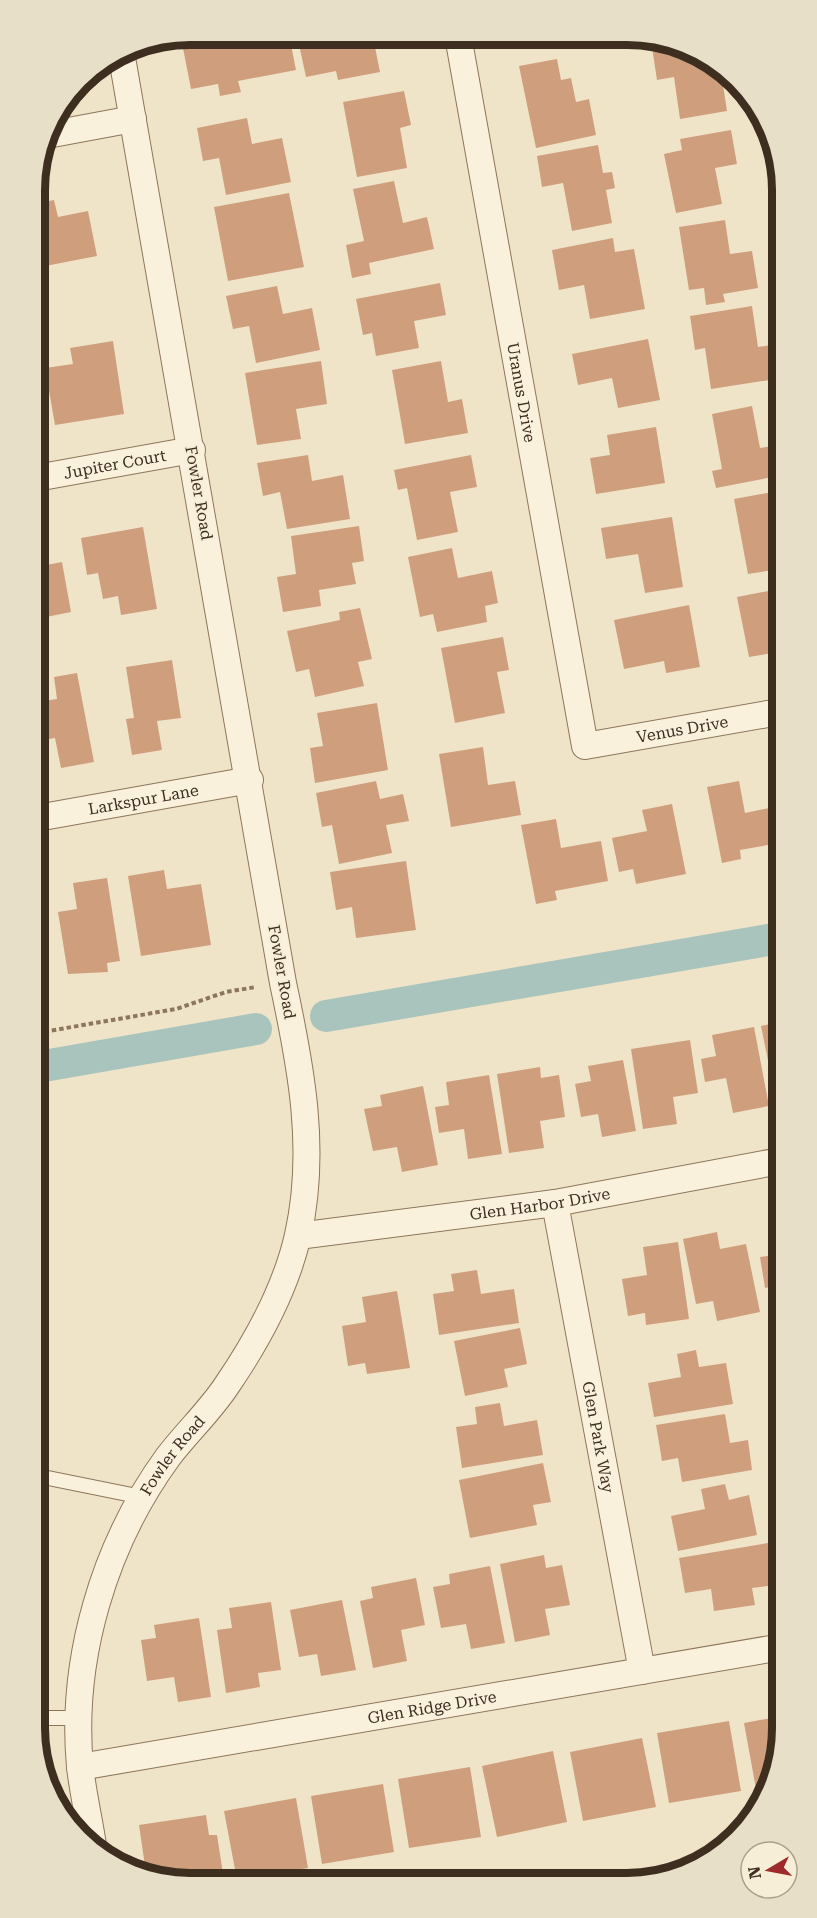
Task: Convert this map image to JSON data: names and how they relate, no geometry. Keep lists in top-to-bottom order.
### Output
{
  "streets": {
    "street": [
      "Uranus Drive",
      "Jupiter Court",
      "Fowler Road",
      "Venus Drive",
      "Larkspur Lane",
      "Glen Harbor Drive",
      "Glen Park Way",
      "Glen Ridge Drive"
    ]
  },
  "crossings": [
    ["Uranus Drive", "Venus Drive"],
    ["Jupiter Court", "Fowler Road"],
    ["Fowler Road", "Larkspur Lane"],
    ["Fowler Road", "Glen Harbor Drive"],
    ["Fowler Road", "Glen Ridge Drive"],
    ["Glen Harbor Drive", "Glen Park Way"],
    ["Glen Park Way", "Glen Ridge Drive"]
  ],
  "north": "left"
}
